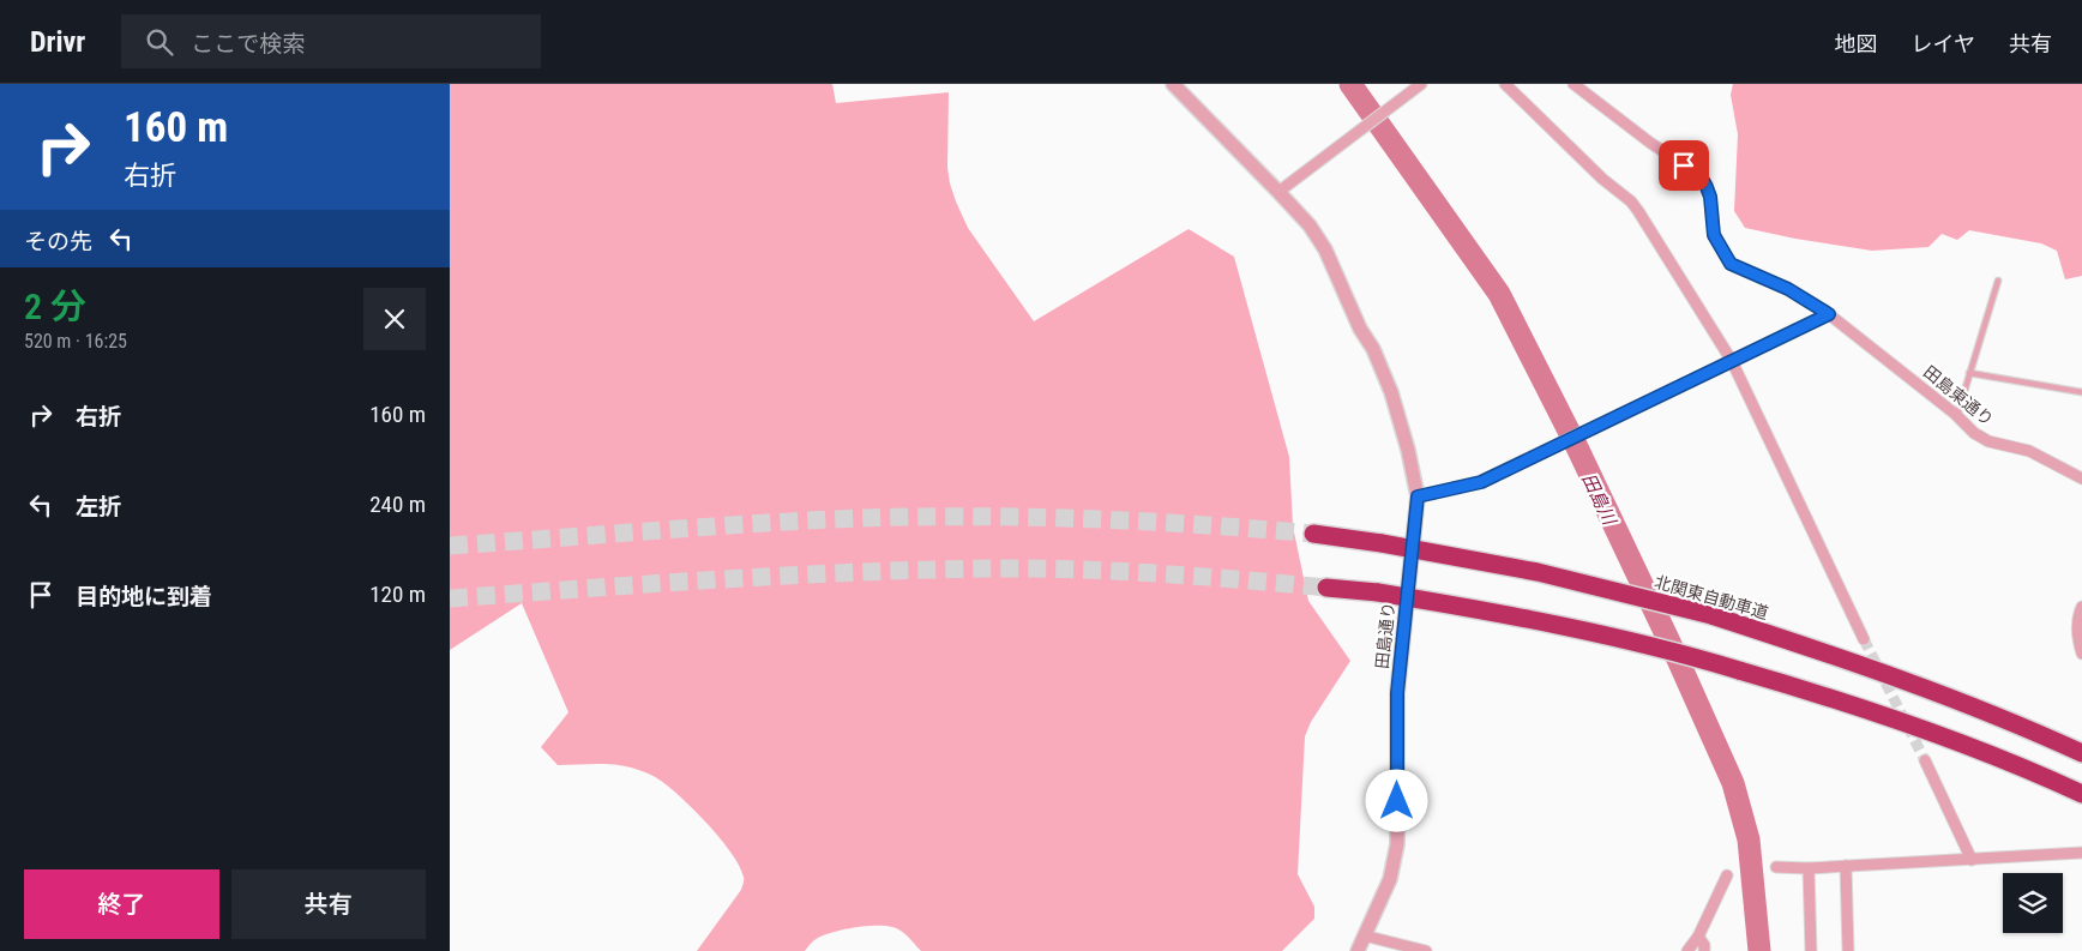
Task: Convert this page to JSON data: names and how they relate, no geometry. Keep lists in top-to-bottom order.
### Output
{
  "streets": {
    "highway": ["北関東自動車道"],
    "street": ["田島東通り", "田島通り"]
  },
  "water": ["田島川"],
  "page": {
    "header": "Drivr",
    "search": "ここで検索",
    "nav": ["地図", "レイヤ", "共有"],
    "turn": ["160 m", "右折"],
    "then": "その先",
    "heading": ["2 分", "520 m · 16:25"],
    "list": [
      {
        "name": "右折",
        "value": "160 m"
      },
      {
        "name": "左折",
        "value": "240 m"
      },
      {
        "name": "目的地に到着",
        "value": "120 m"
      }
    ],
    "buttons": ["終了", "共有"]
  }
}
